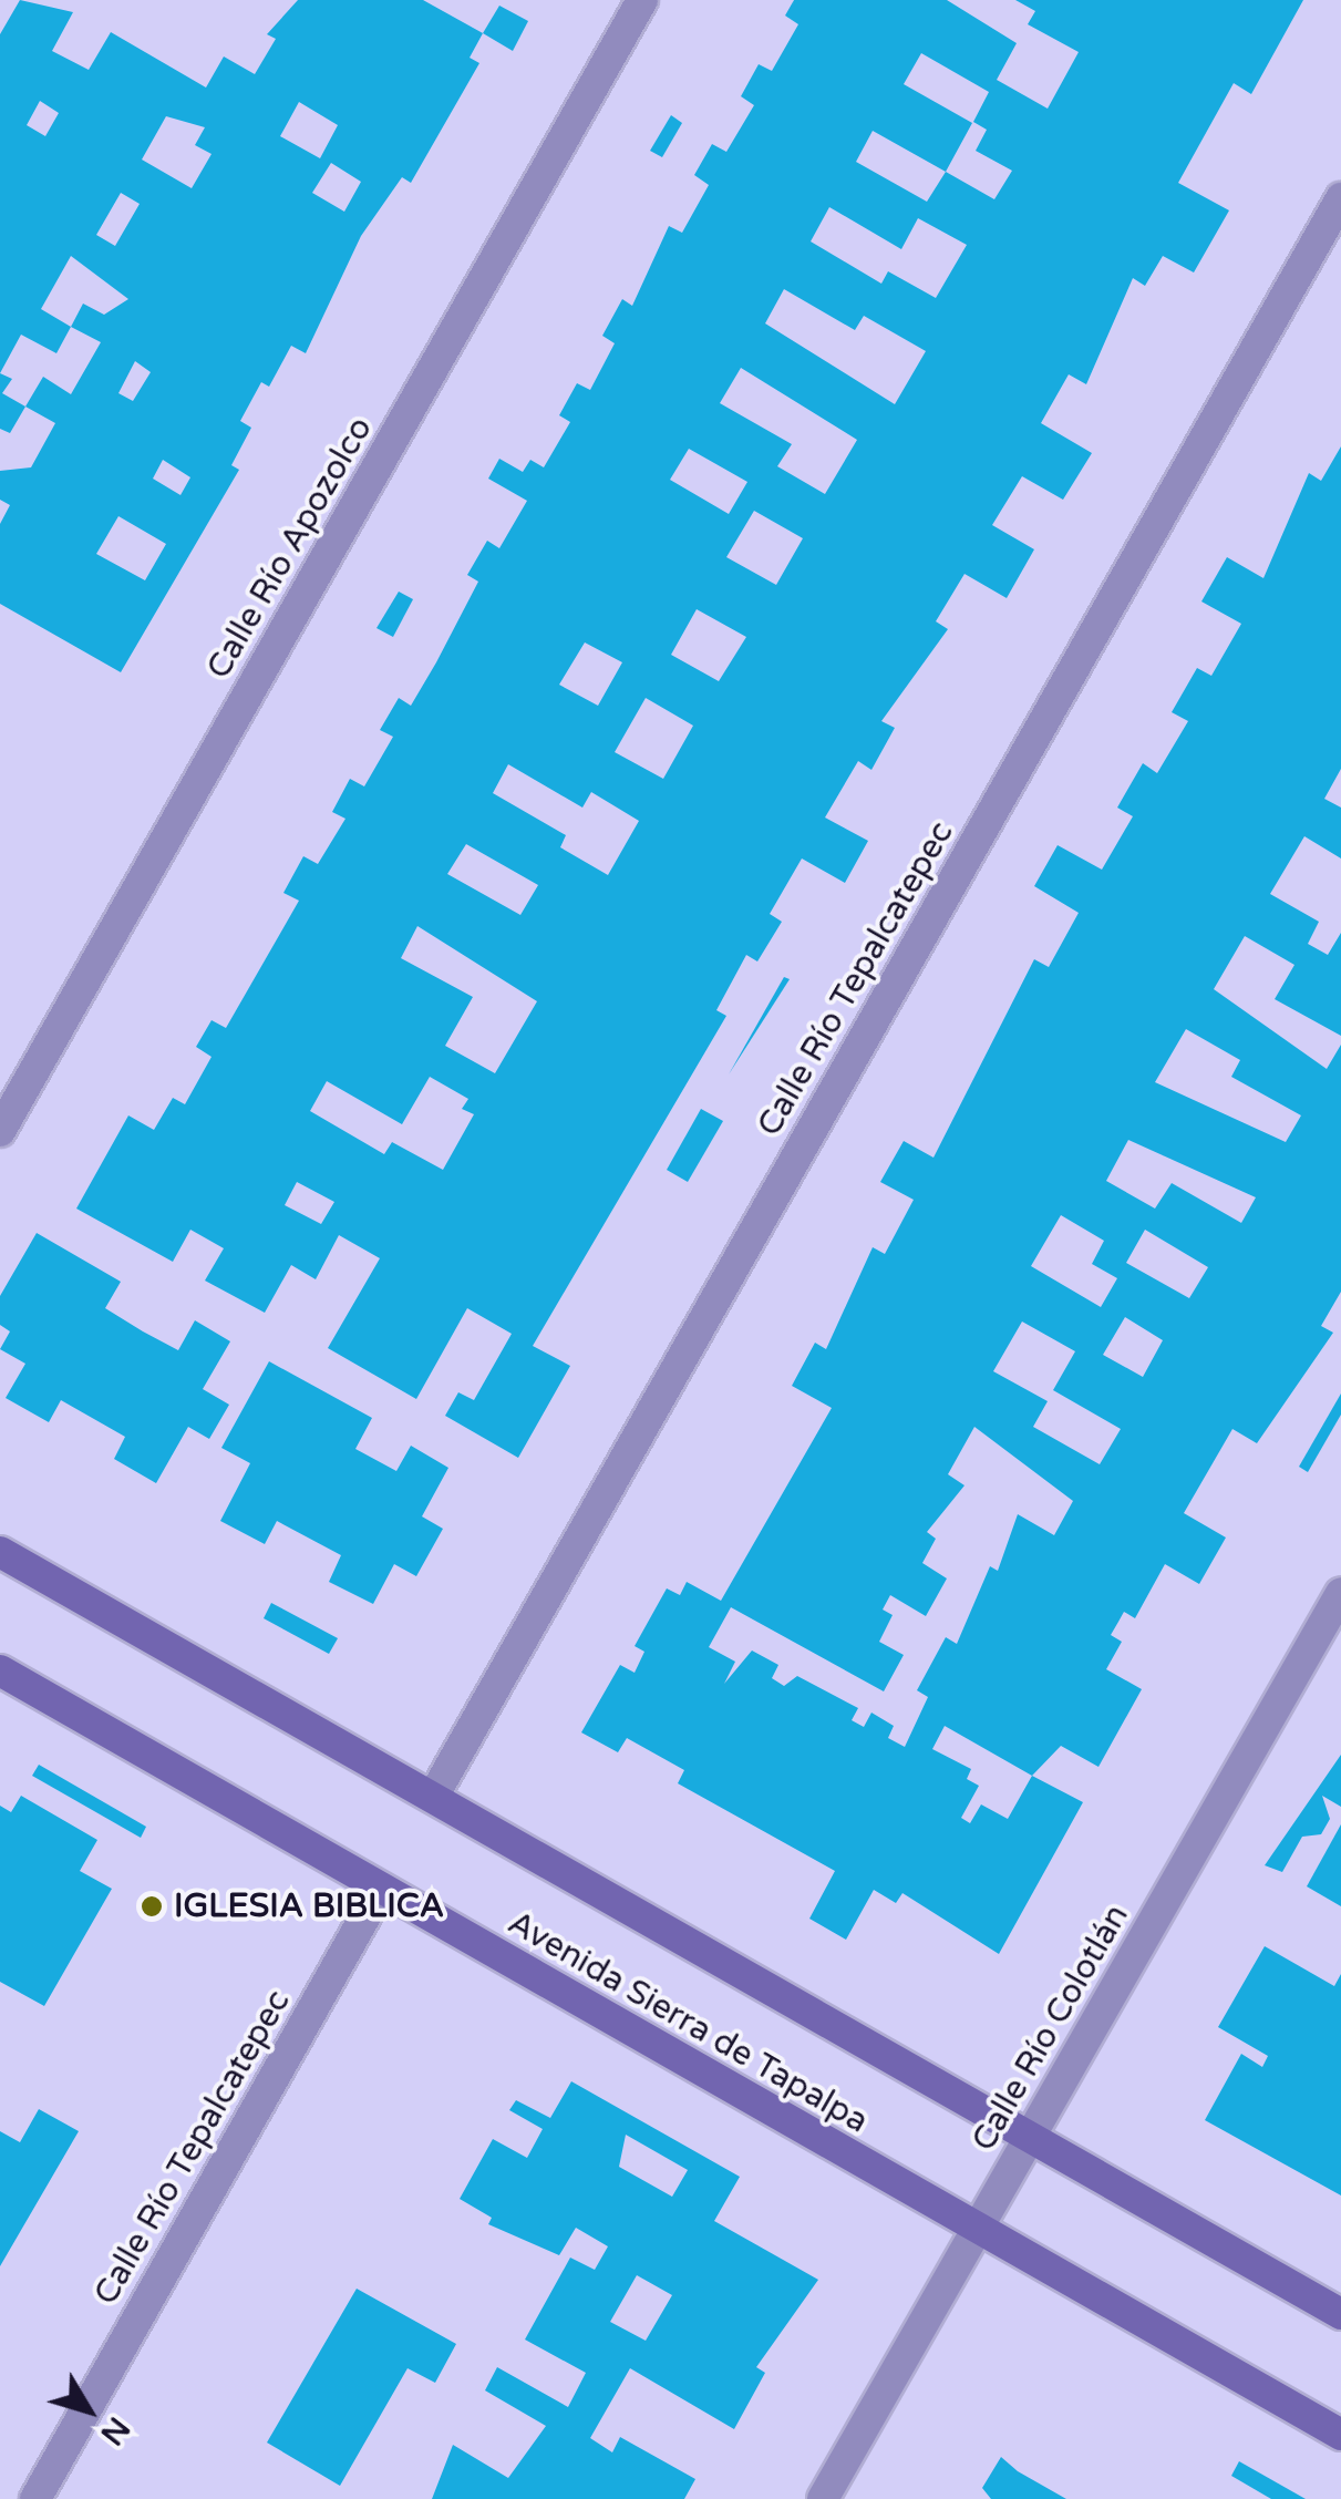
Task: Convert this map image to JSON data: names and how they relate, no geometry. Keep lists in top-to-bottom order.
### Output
{
  "streets": {
    "main road": ["Avenida Sierra de Tapalpa"],
    "street": ["Calle Río Apozolco", "Calle Río Tepalcatepec", "Calle Río Colotlán"]
  },
  "crossings": [
    ["Calle Río Tepalcatepec", "Avenida Sierra de Tapalpa"],
    ["Avenida Sierra de Tapalpa", "Calle Río Colotlán"]
  ],
  "places": ["IGLESIA BIBLICA"],
  "north": "bottom right"
}
